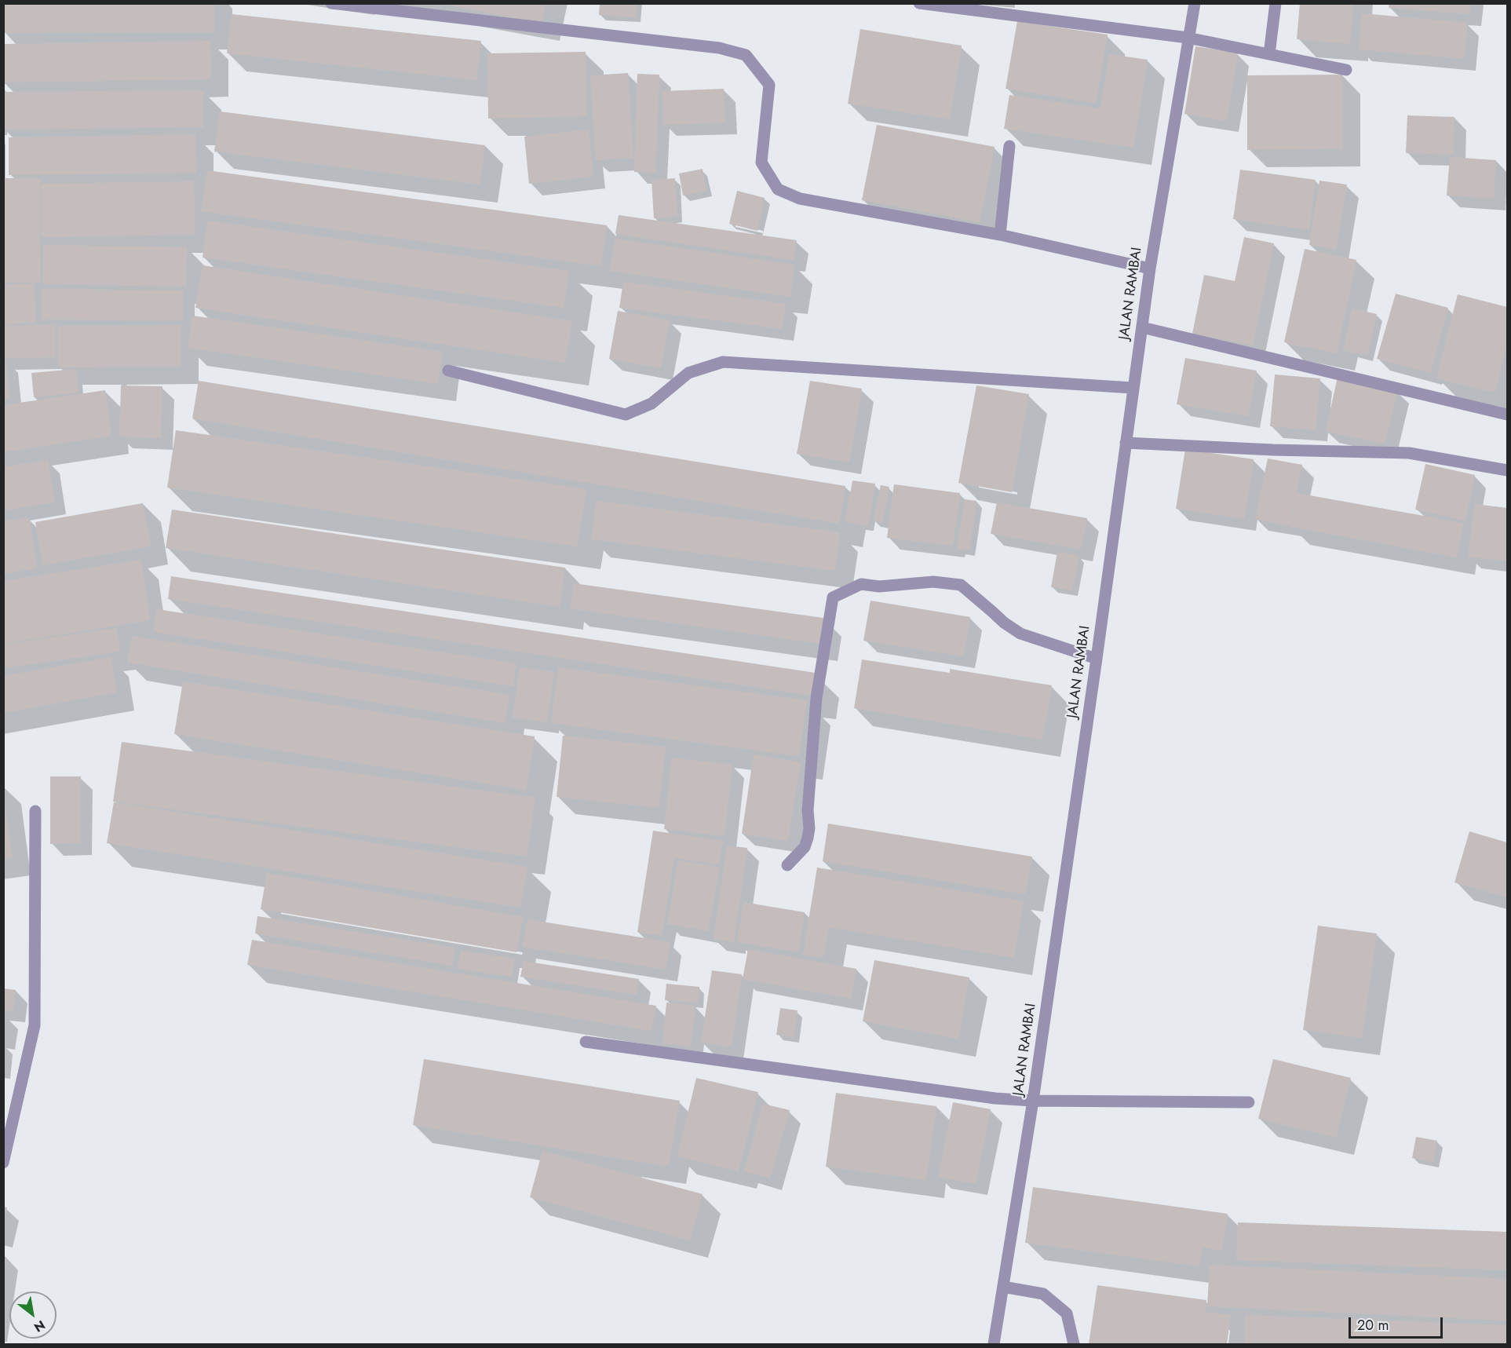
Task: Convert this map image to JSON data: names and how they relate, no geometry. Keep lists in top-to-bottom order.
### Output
{
  "streets": {
    "street": ["JALAN RAMBAI"]
  },
  "scale_bar": "20 m",
  "north": "bottom right"
}
